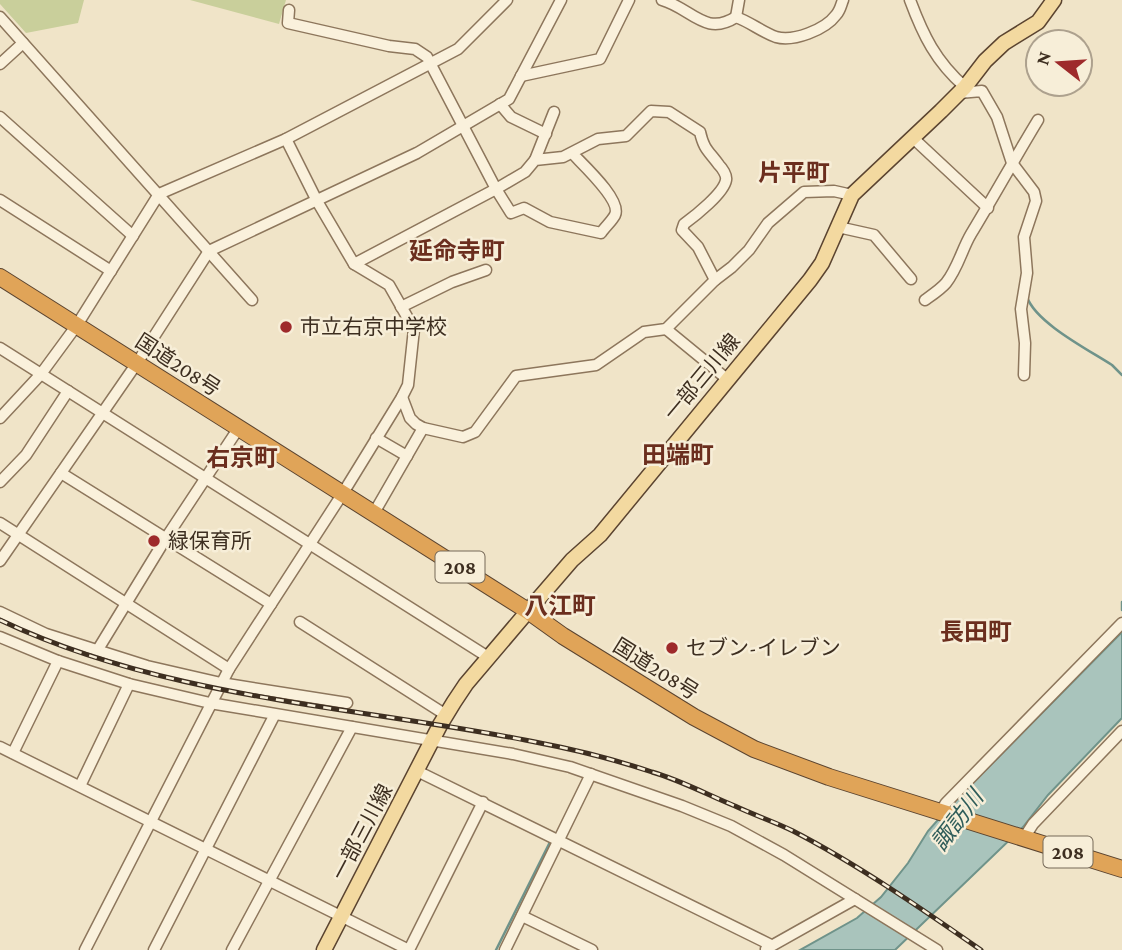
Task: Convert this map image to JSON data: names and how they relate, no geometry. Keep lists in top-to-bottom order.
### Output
{
  "streets": {
    "highway": ["国道208号", "208"],
    "main road": ["一部三川線"]
  },
  "crossings": [
    ["国道208号", "一部三川線"]
  ],
  "districts": [
    "片平町",
    "延命寺町",
    "田端町",
    "右京町",
    "八江町",
    "長田町"
  ],
  "water": ["諏訪川"],
  "places": ["市立右京中学校", "緑保育所", "セブン-イレブン"],
  "north": "left"
}
